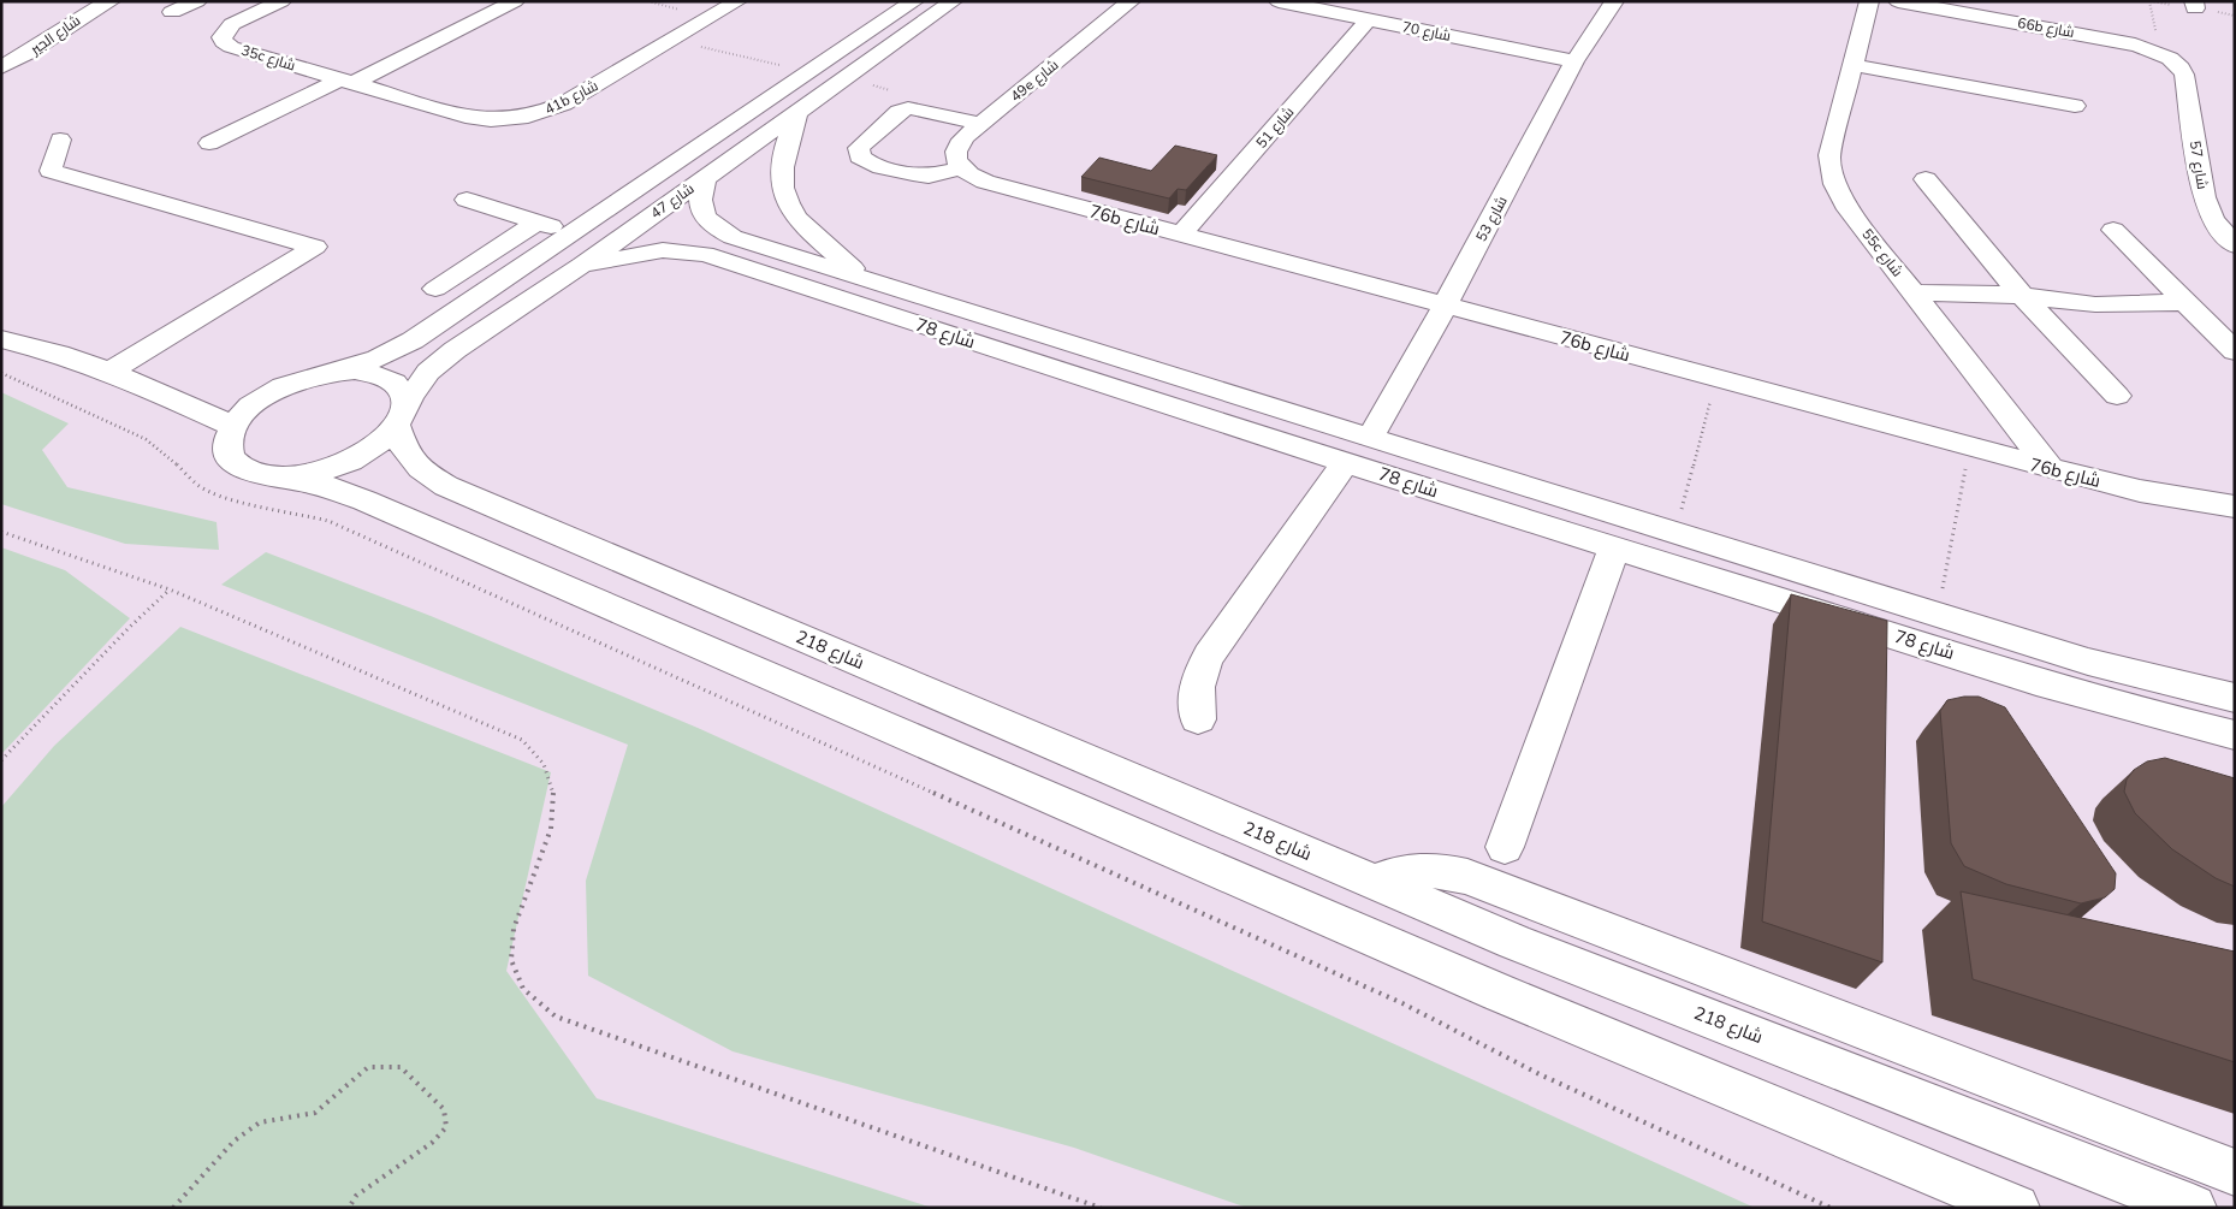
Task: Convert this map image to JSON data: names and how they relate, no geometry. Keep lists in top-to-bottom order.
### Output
{
  "streets": {
    "street": [
      "66b شارع",
      "شارع 70",
      "شارع الجير",
      "35c شارع",
      "49e شارع",
      "41b شارع",
      "شارع 51",
      "شارع 57",
      "شارع 47",
      "شارع 53",
      "76b شارع",
      "55c شارع",
      "شارع 78",
      "شارع 218"
    ]
  },
  "crossings": [
    ["66b شارع", "شارع 57"],
    ["شارع 70", "شارع 51"],
    ["شارع 70", "شارع 53"],
    ["35c شارع", "41b شارع"],
    ["49e شارع", "76b شارع"],
    ["شارع 51", "76b شارع"],
    ["شارع 47", "شارع 78"],
    ["شارع 47", "شارع 218"],
    ["شارع 53", "76b شارع"],
    ["شارع 53", "شارع 78"],
    ["76b شارع", "55c شارع"]
  ]
}
